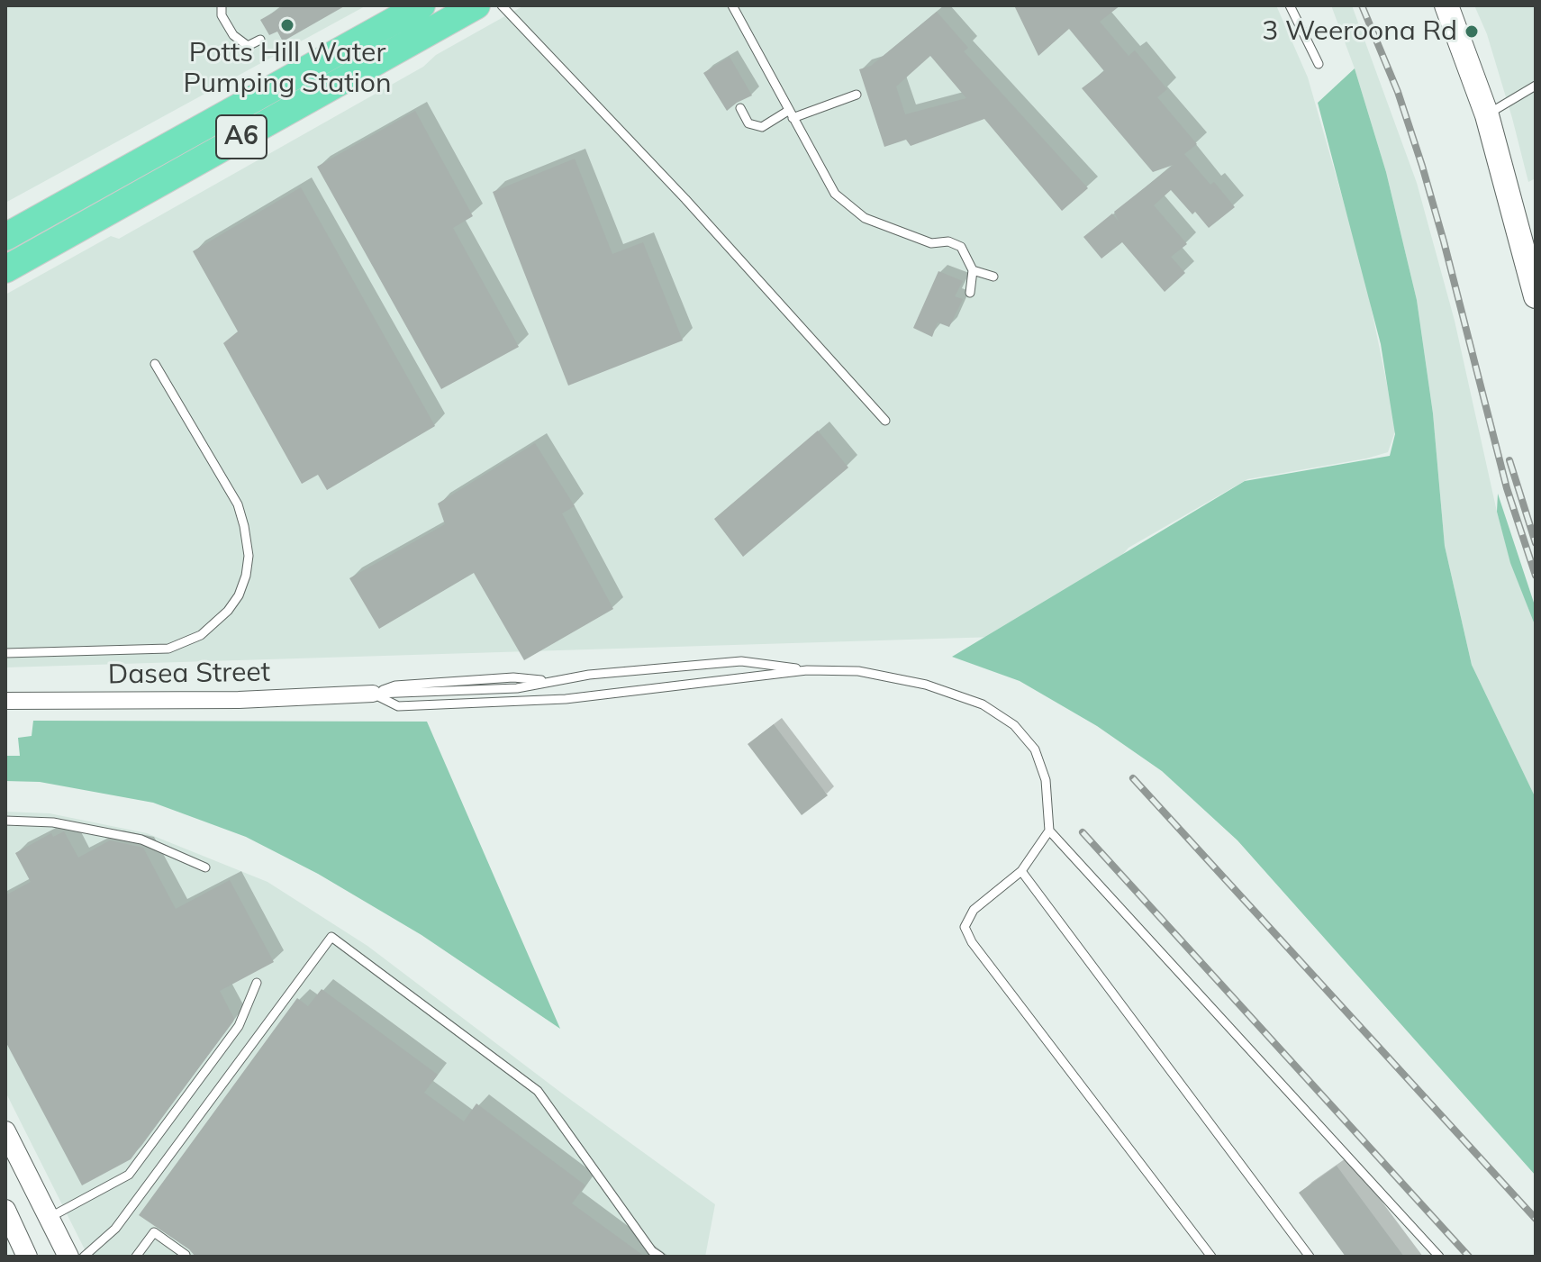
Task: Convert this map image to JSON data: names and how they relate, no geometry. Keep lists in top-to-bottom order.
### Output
{
  "streets": {
    "highway": ["A6"],
    "street": ["Dasea Street"]
  },
  "places": ["Potts Hill Water Pumping Station", "3 Weeroona Rd"]
}
